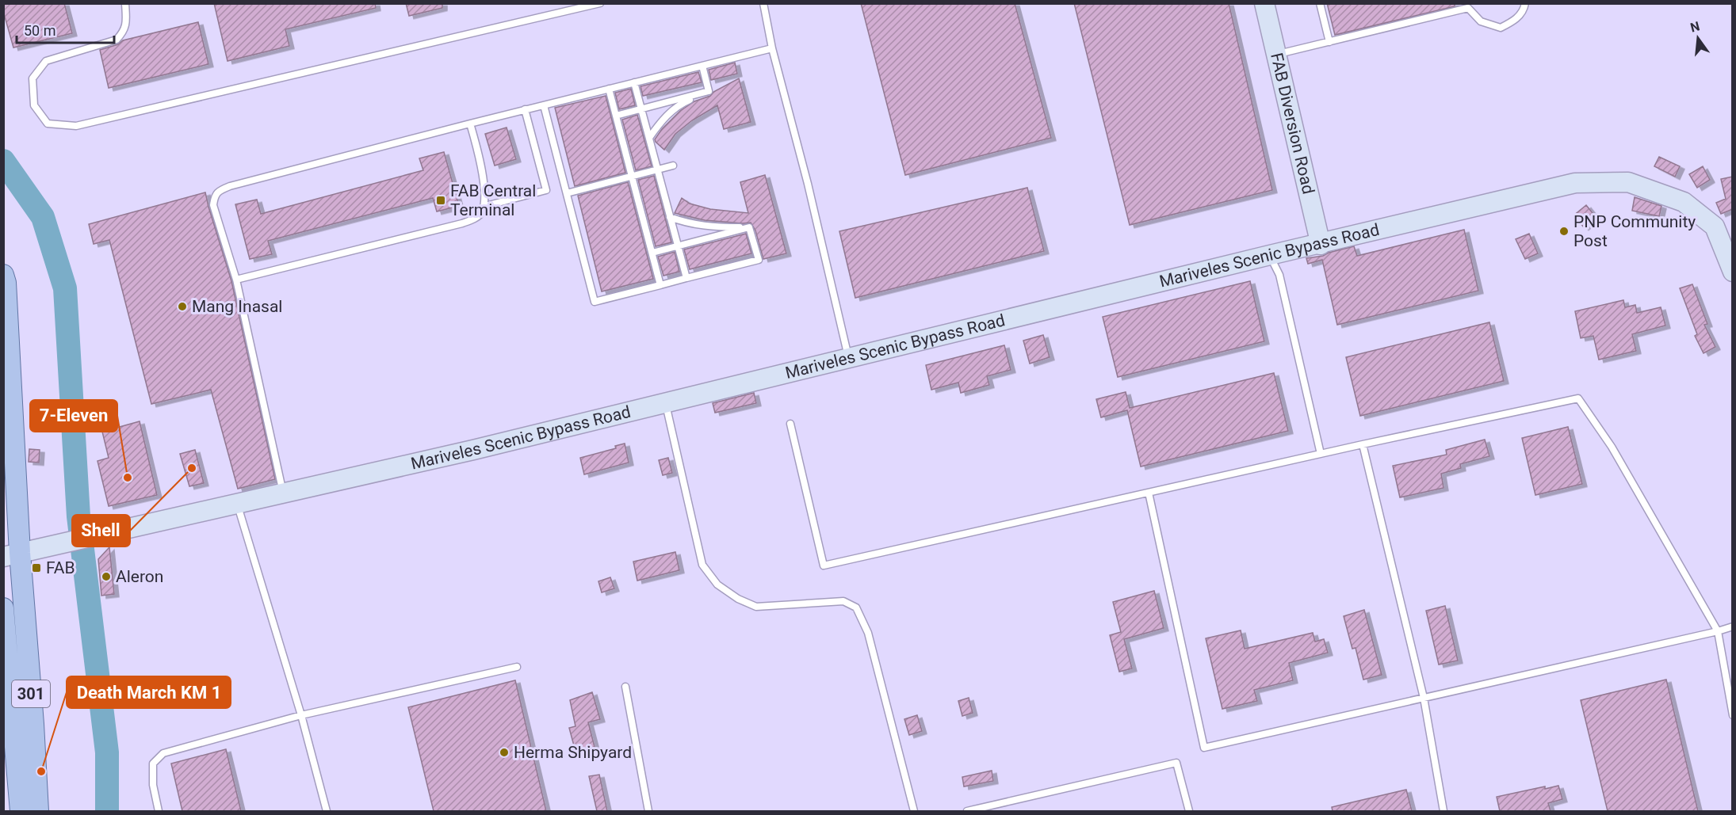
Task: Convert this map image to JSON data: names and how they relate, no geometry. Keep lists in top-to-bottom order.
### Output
{
  "streets": {
    "main road": ["FAB Diversion Road", "Mariveles Scenic Bypass Road", "301"]
  },
  "crossings": [
    ["FAB Diversion Road", "Mariveles Scenic Bypass Road"],
    ["Mariveles Scenic Bypass Road", "301"]
  ],
  "places": {
    "transit": ["FAB Central Terminal", "FAB"],
    "other": [
      "PNP Community Post",
      "Mang Inasal",
      "Shell",
      "7-Eleven",
      "Aleron",
      "Herma Shipyard",
      "Death March KM 1"
    ]
  },
  "scale_bar": "50 m",
  "north": "top"
}
